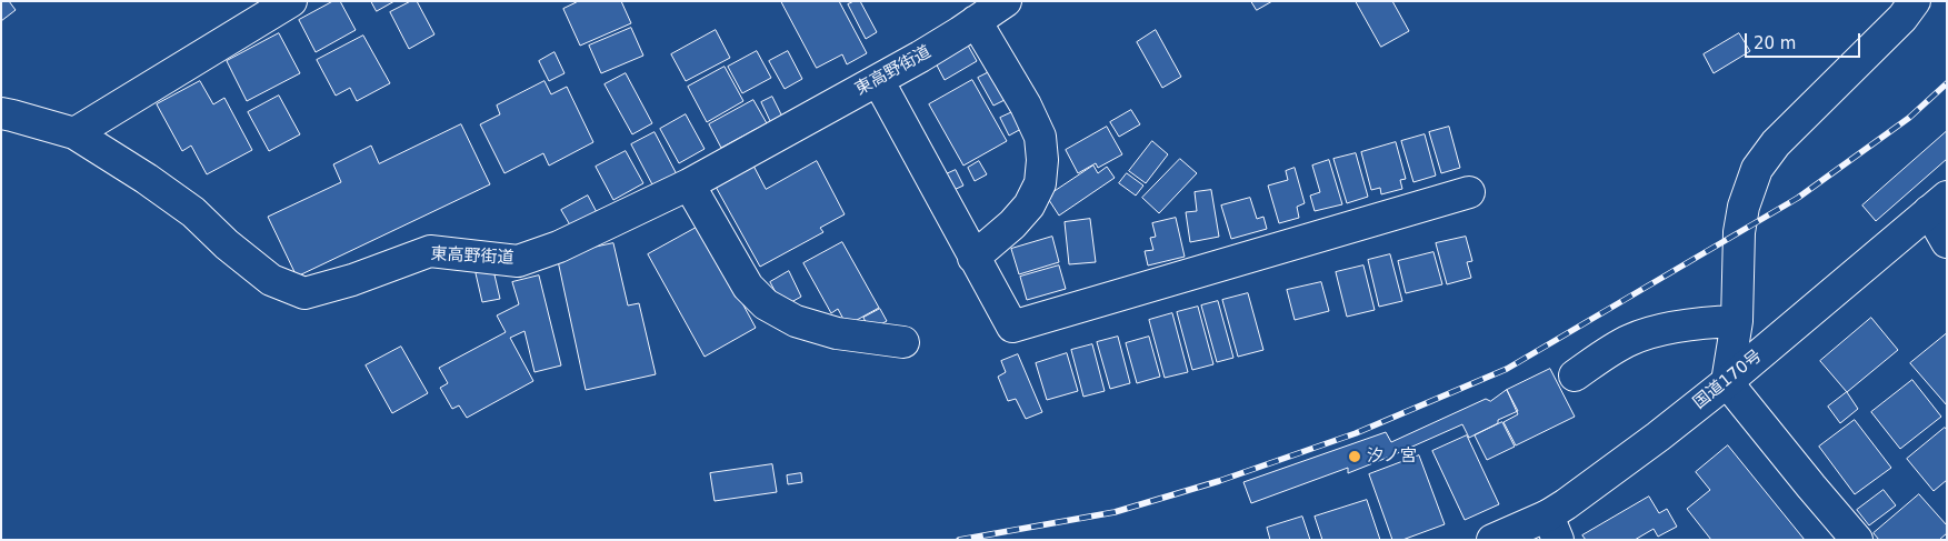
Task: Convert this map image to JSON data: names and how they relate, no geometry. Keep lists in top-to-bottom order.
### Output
{
  "streets": {
    "main road": ["東高野街道", "国道170号"]
  },
  "places": ["汐ノ宮"],
  "scale_bar": "20 m"
}
